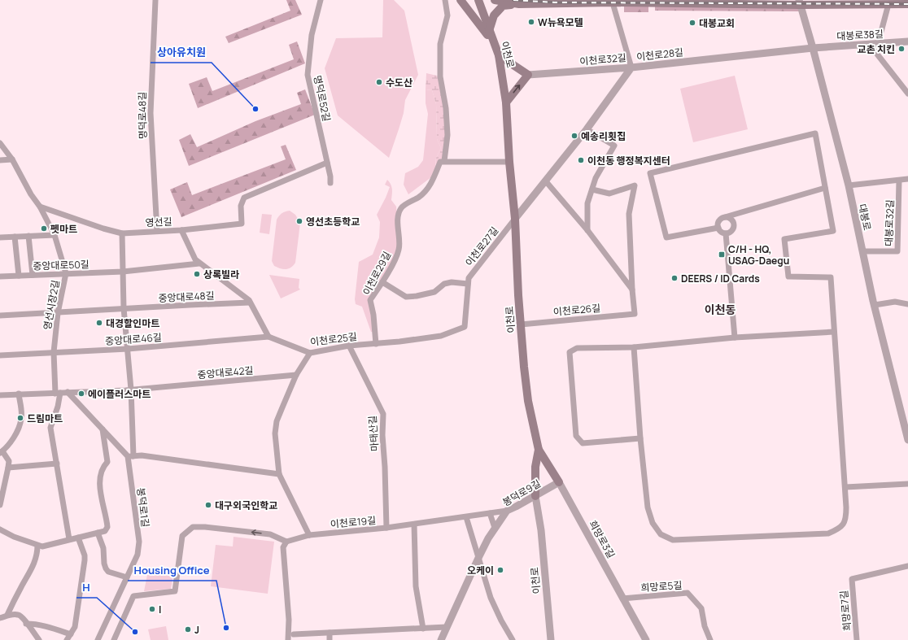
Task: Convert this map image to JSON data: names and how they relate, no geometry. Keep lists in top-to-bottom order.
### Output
{
  "streets": {
    "main road": ["이천로", "희망로3길"],
    "street": [
      "대봉로38길",
      "이천로28길",
      "이천로32길",
      "명덕로52길",
      "명덕로48길",
      "대봉로",
      "영선길",
      "대봉로32길",
      "이천로27길",
      "중앙대로50길",
      "이천로29길",
      "중앙대로48길",
      "영선시장2길",
      "이천로26길",
      "중앙대로46길",
      "이천로25길",
      "중앙대로42길",
      "마태산길",
      "봉덕로9길",
      "봉덕로1길",
      "이천로19길",
      "희망로5길",
      "희망로7길"
    ]
  },
  "crossings": [
    ["대봉로38길", "이천로28길"],
    ["대봉로38길", "대봉로"],
    ["이천로", "이천로28길"],
    ["이천로", "이천로27길"],
    ["이천로", "이천로26길"],
    ["이천로", "봉덕로9길"],
    ["이천로", "희망로3길"],
    ["이천로28길", "이천로32길"],
    ["이천로28길", "대봉로"],
    ["이천로28길", "이천로27길"],
    ["명덕로52길", "영선길"],
    ["명덕로48길", "영선길"],
    ["대봉로", "대봉로32길"],
    ["영선길", "영선시장2길"],
    ["이천로27길", "이천로25길"],
    ["중앙대로50길", "영선시장2길"],
    ["이천로29길", "이천로25길"],
    ["중앙대로48길", "영선시장2길"],
    ["영선시장2길", "중앙대로46길"],
    ["영선시장2길", "중앙대로42길"],
    ["중앙대로46길", "이천로25길"],
    ["이천로25길", "마태산길"],
    ["마태산길", "이천로19길"],
    ["봉덕로9길", "이천로19길"],
    ["봉덕로9길", "희망로3길"],
    ["희망로3길", "희망로5길"]
  ],
  "districts": ["이천동"],
  "places": {
    "other": [
      "W뉴욕모텔",
      "대봉교회",
      "교촌 치킨",
      "수도산",
      "상아유치원",
      "예송리횟집",
      "이천동 행정복지센터",
      "영선초등학교",
      "펫마트",
      "상록빌라",
      "DEERS / ID Cards",
      "대경할인마트",
      "에이플러스마트",
      "드림마트",
      "대구외국인학교",
      "오케이",
      "I",
      "Housing Office",
      "J",
      "H"
    ],
    "transit": ["C/H - HQ, USAG-Daegu"]
  }
}
